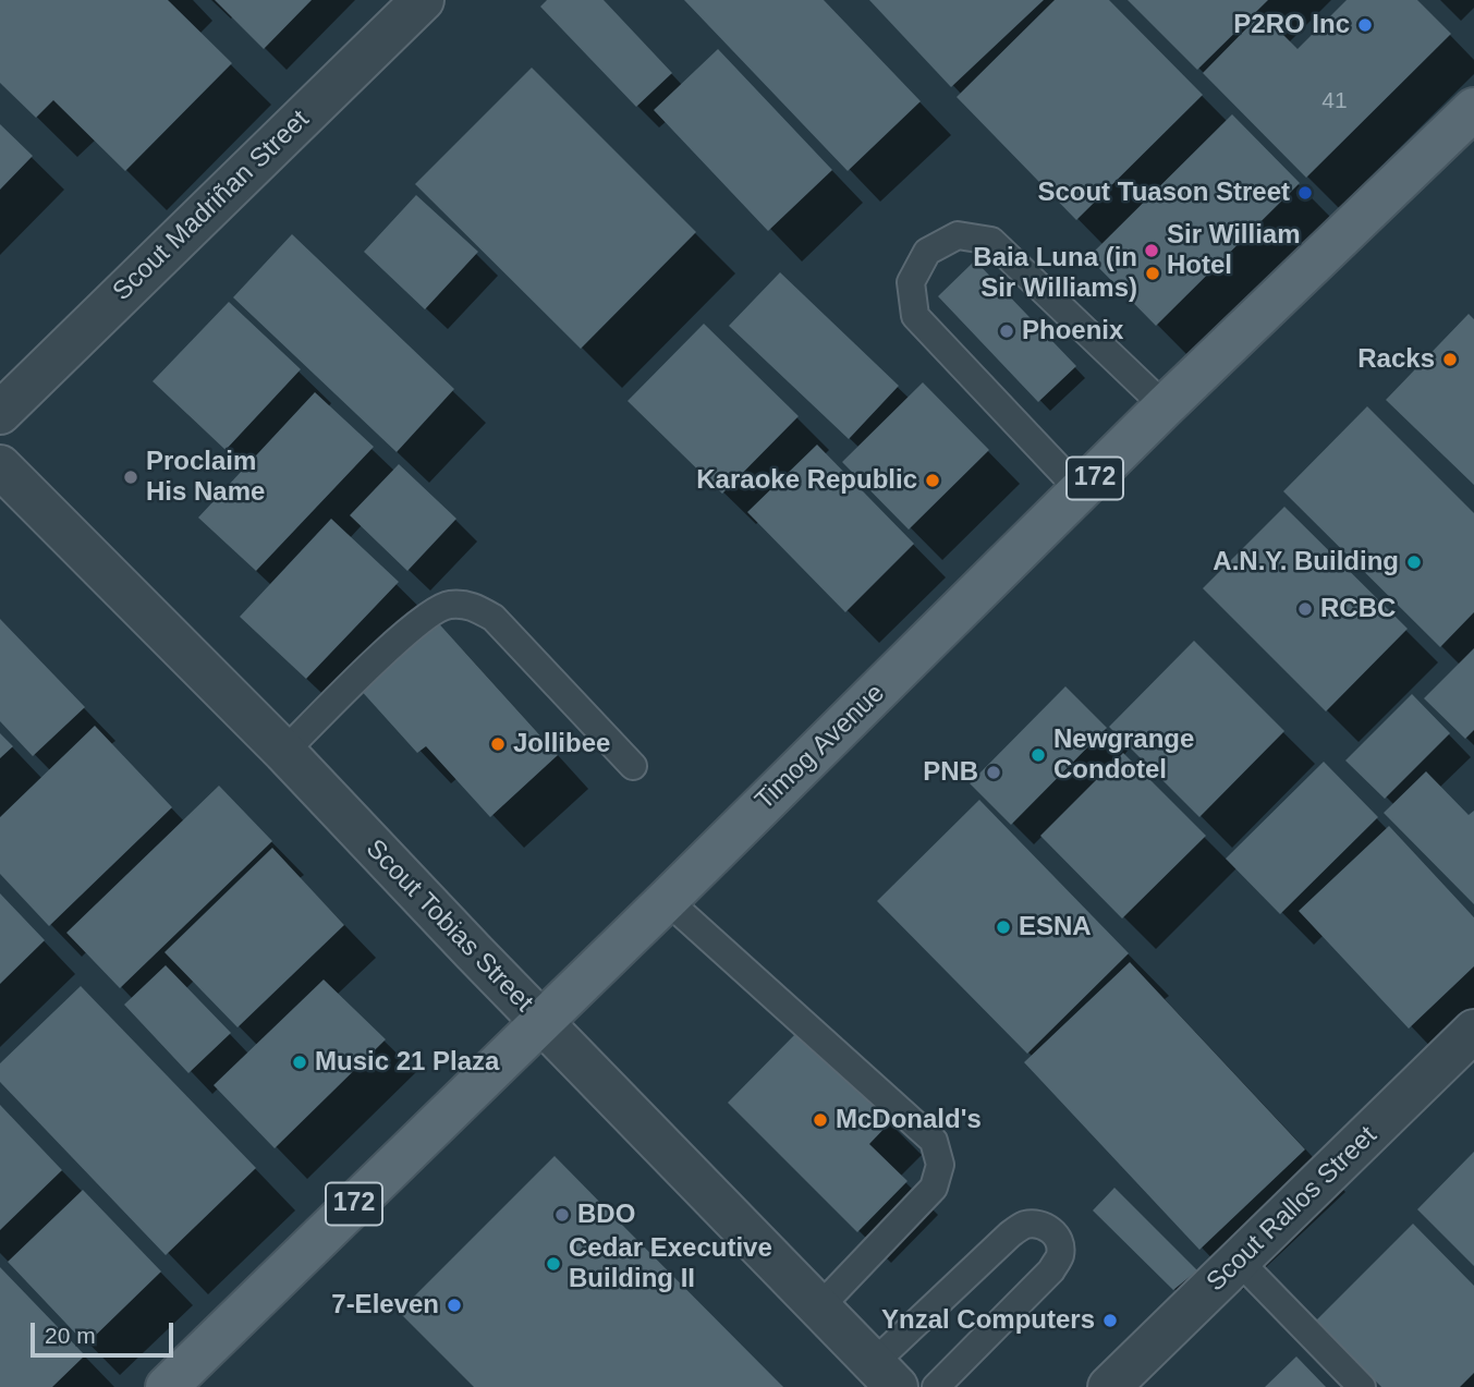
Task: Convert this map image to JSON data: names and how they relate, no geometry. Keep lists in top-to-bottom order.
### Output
{
  "streets": {
    "main road": ["172", "Timog Avenue"],
    "street": ["Scout Madriñan Street", "Scout Tobias Street", "Scout Rallos Street"]
  },
  "crossings": [
    ["Timog Avenue", "Scout Tobias Street"]
  ],
  "places": [
    "P2RO Inc",
    "Scout Tuason Street",
    "Sir William Hotel",
    "Baia Luna (in Sir Williams)",
    "Phoenix",
    "Racks",
    "Proclaim His Name",
    "Karaoke Republic",
    "A.N.Y. Building",
    "RCBC",
    "Jollibee",
    "Newgrange Condotel",
    "PNB",
    "ESNA",
    "Music 21 Plaza",
    "McDonald's",
    "BDO",
    "Cedar Executive Building II",
    "7-Eleven",
    "Ynzal Computers"
  ],
  "house_numbers": ["41"],
  "scale_bar": "20 m"
}
